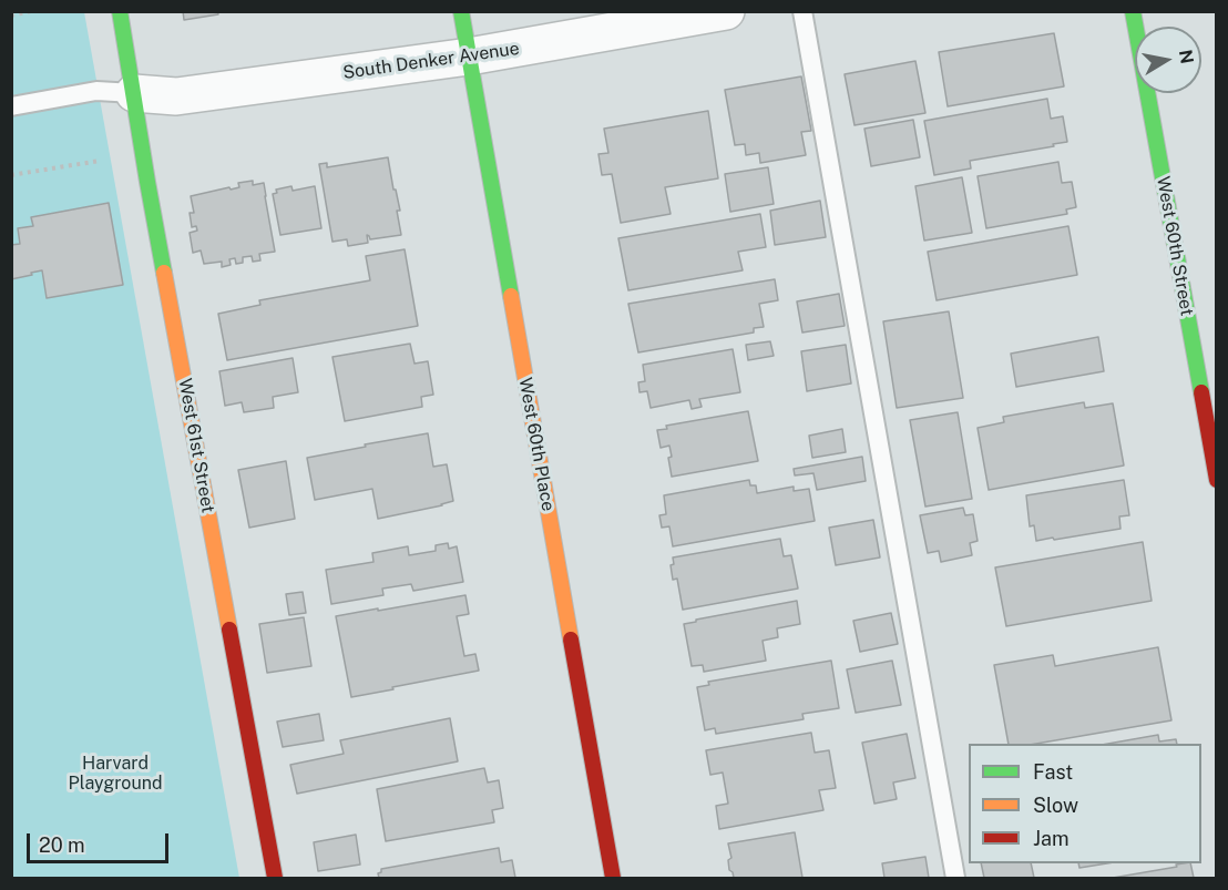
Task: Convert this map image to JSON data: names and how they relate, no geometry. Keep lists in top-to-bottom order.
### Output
{
  "streets": {
    "street": [
      "South Denker Avenue",
      "West 60th Street",
      "West 60th Place",
      "West 61st Street"
    ]
  },
  "crossings": [
    ["South Denker Avenue", "West 60th Place"],
    ["South Denker Avenue", "West 61st Street"]
  ],
  "parks": ["Harvard Playground"],
  "legend": ["Fast", "Slow", "Jam"],
  "scale_bar": "20 m",
  "north": "right"
}
